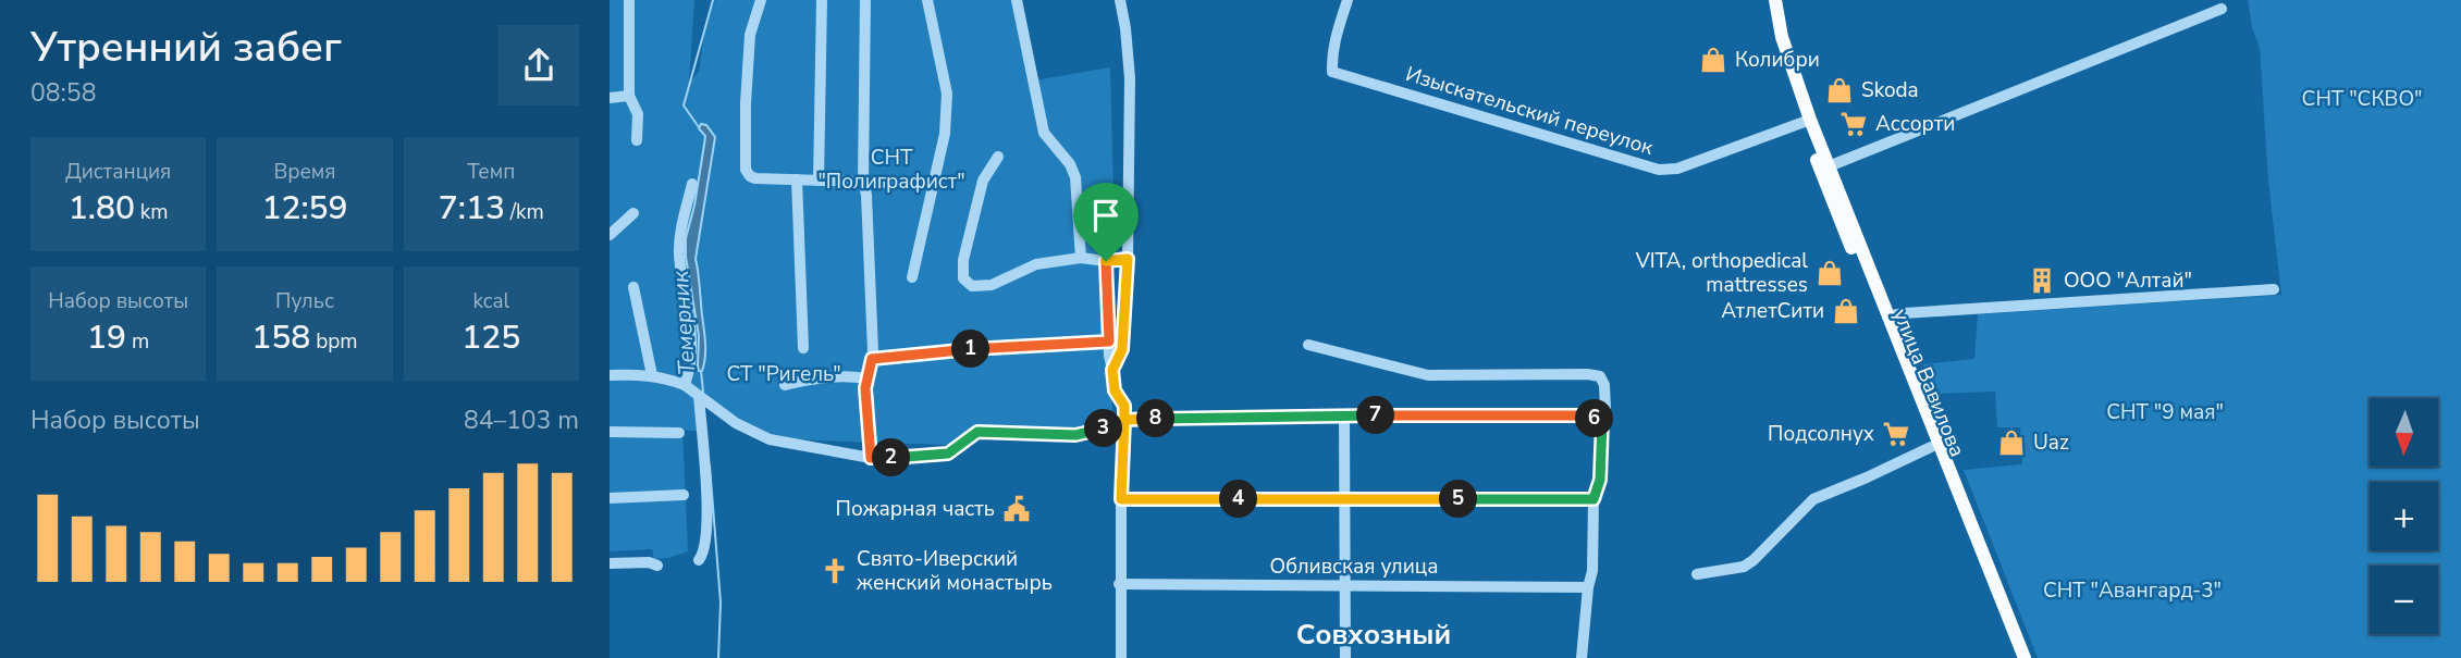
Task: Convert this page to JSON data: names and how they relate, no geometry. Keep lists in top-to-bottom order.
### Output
{
  "streets": {
    "main road": ["улица Вавилова"],
    "street": ["Изыскательский переулок", "Обливская улица"]
  },
  "crossings": [
    ["Изыскательский переулок", "улица Вавилова"]
  ],
  "districts": ["Совхозный"],
  "water": ["Темерник"],
  "parks": [
    "СНТ \"СКВО\"",
    "СНТ \"Полиграфист\"",
    "СТ \"Ригель\"",
    "СНТ \"9 мая\"",
    "СНТ \"Авангард-3\""
  ],
  "places": {
    "shop": [
      "Колибри",
      "Skoda",
      "VITA, orthopedical mattresses",
      "АтлетСити",
      "Uaz"
    ],
    "supermarket": ["Ассорти", "Подсолнух"],
    "building": ["ООО \"Алтай\""],
    "public building": ["Пожарная часть"],
    "church": ["Свято-Иверский женский монастырь"]
  },
  "north": "bottom",
  "page": {
    "heading": ["Утренний забег", "08:58"],
    "stats": [
      ["Дистанция", "1.80 km"],
      ["Время", "12:59"],
      ["Темп", "7:13 /km"],
      ["Набор высоты", "19 m"],
      ["Пульс", "158 bpm"],
      ["kcal", "125"]
    ],
    "pins": [
      "1",
      "7",
      "6",
      "8",
      "3",
      "2",
      "4",
      "5"
    ],
    "chart": ["Набор высоты", "84–103 m"],
    "map_buttons": ["+", "−"]
  }
}
